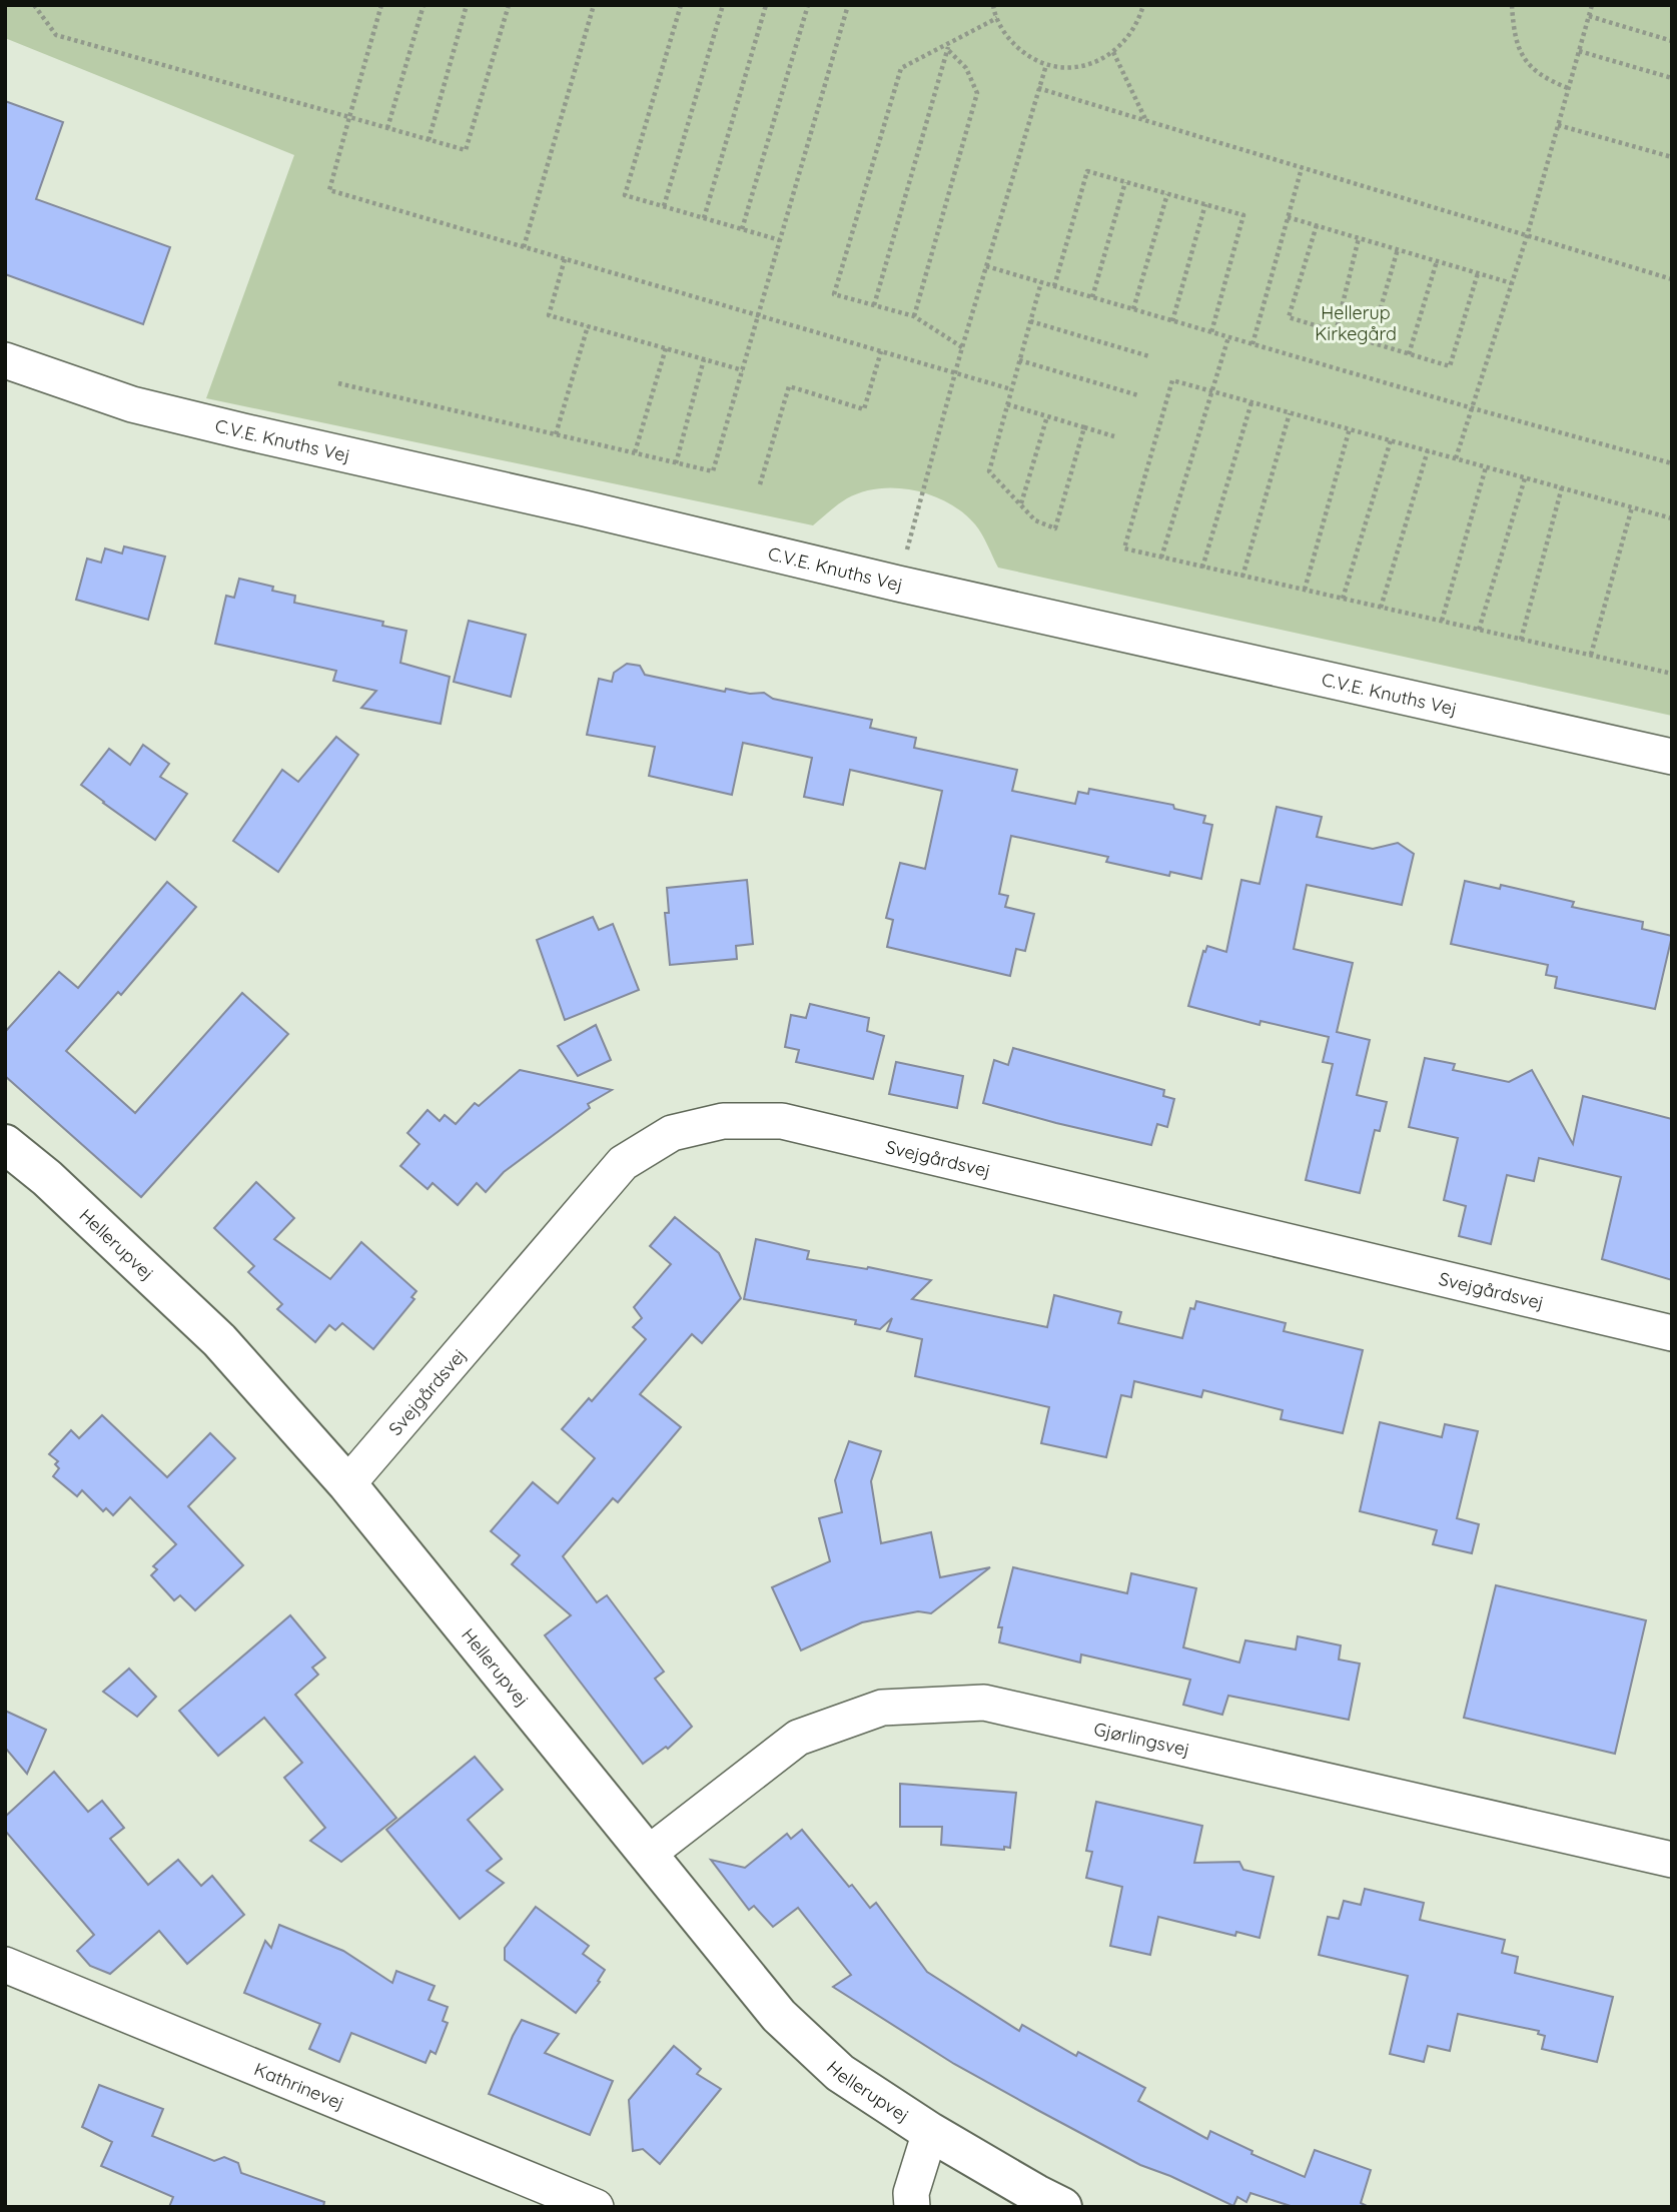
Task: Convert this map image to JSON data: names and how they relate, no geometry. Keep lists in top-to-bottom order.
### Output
{
  "streets": {
    "street": [
      "C.V.E. Knuths Vej",
      "Svejgårdsvej",
      "Hellerupvej",
      "Gjørlingsvej",
      "Kathrinevej"
    ]
  },
  "crossings": [
    ["Svejgårdsvej", "Hellerupvej"],
    ["Hellerupvej", "Gjørlingsvej"]
  ],
  "parks": ["Hellerup Kirkegård"]
}
